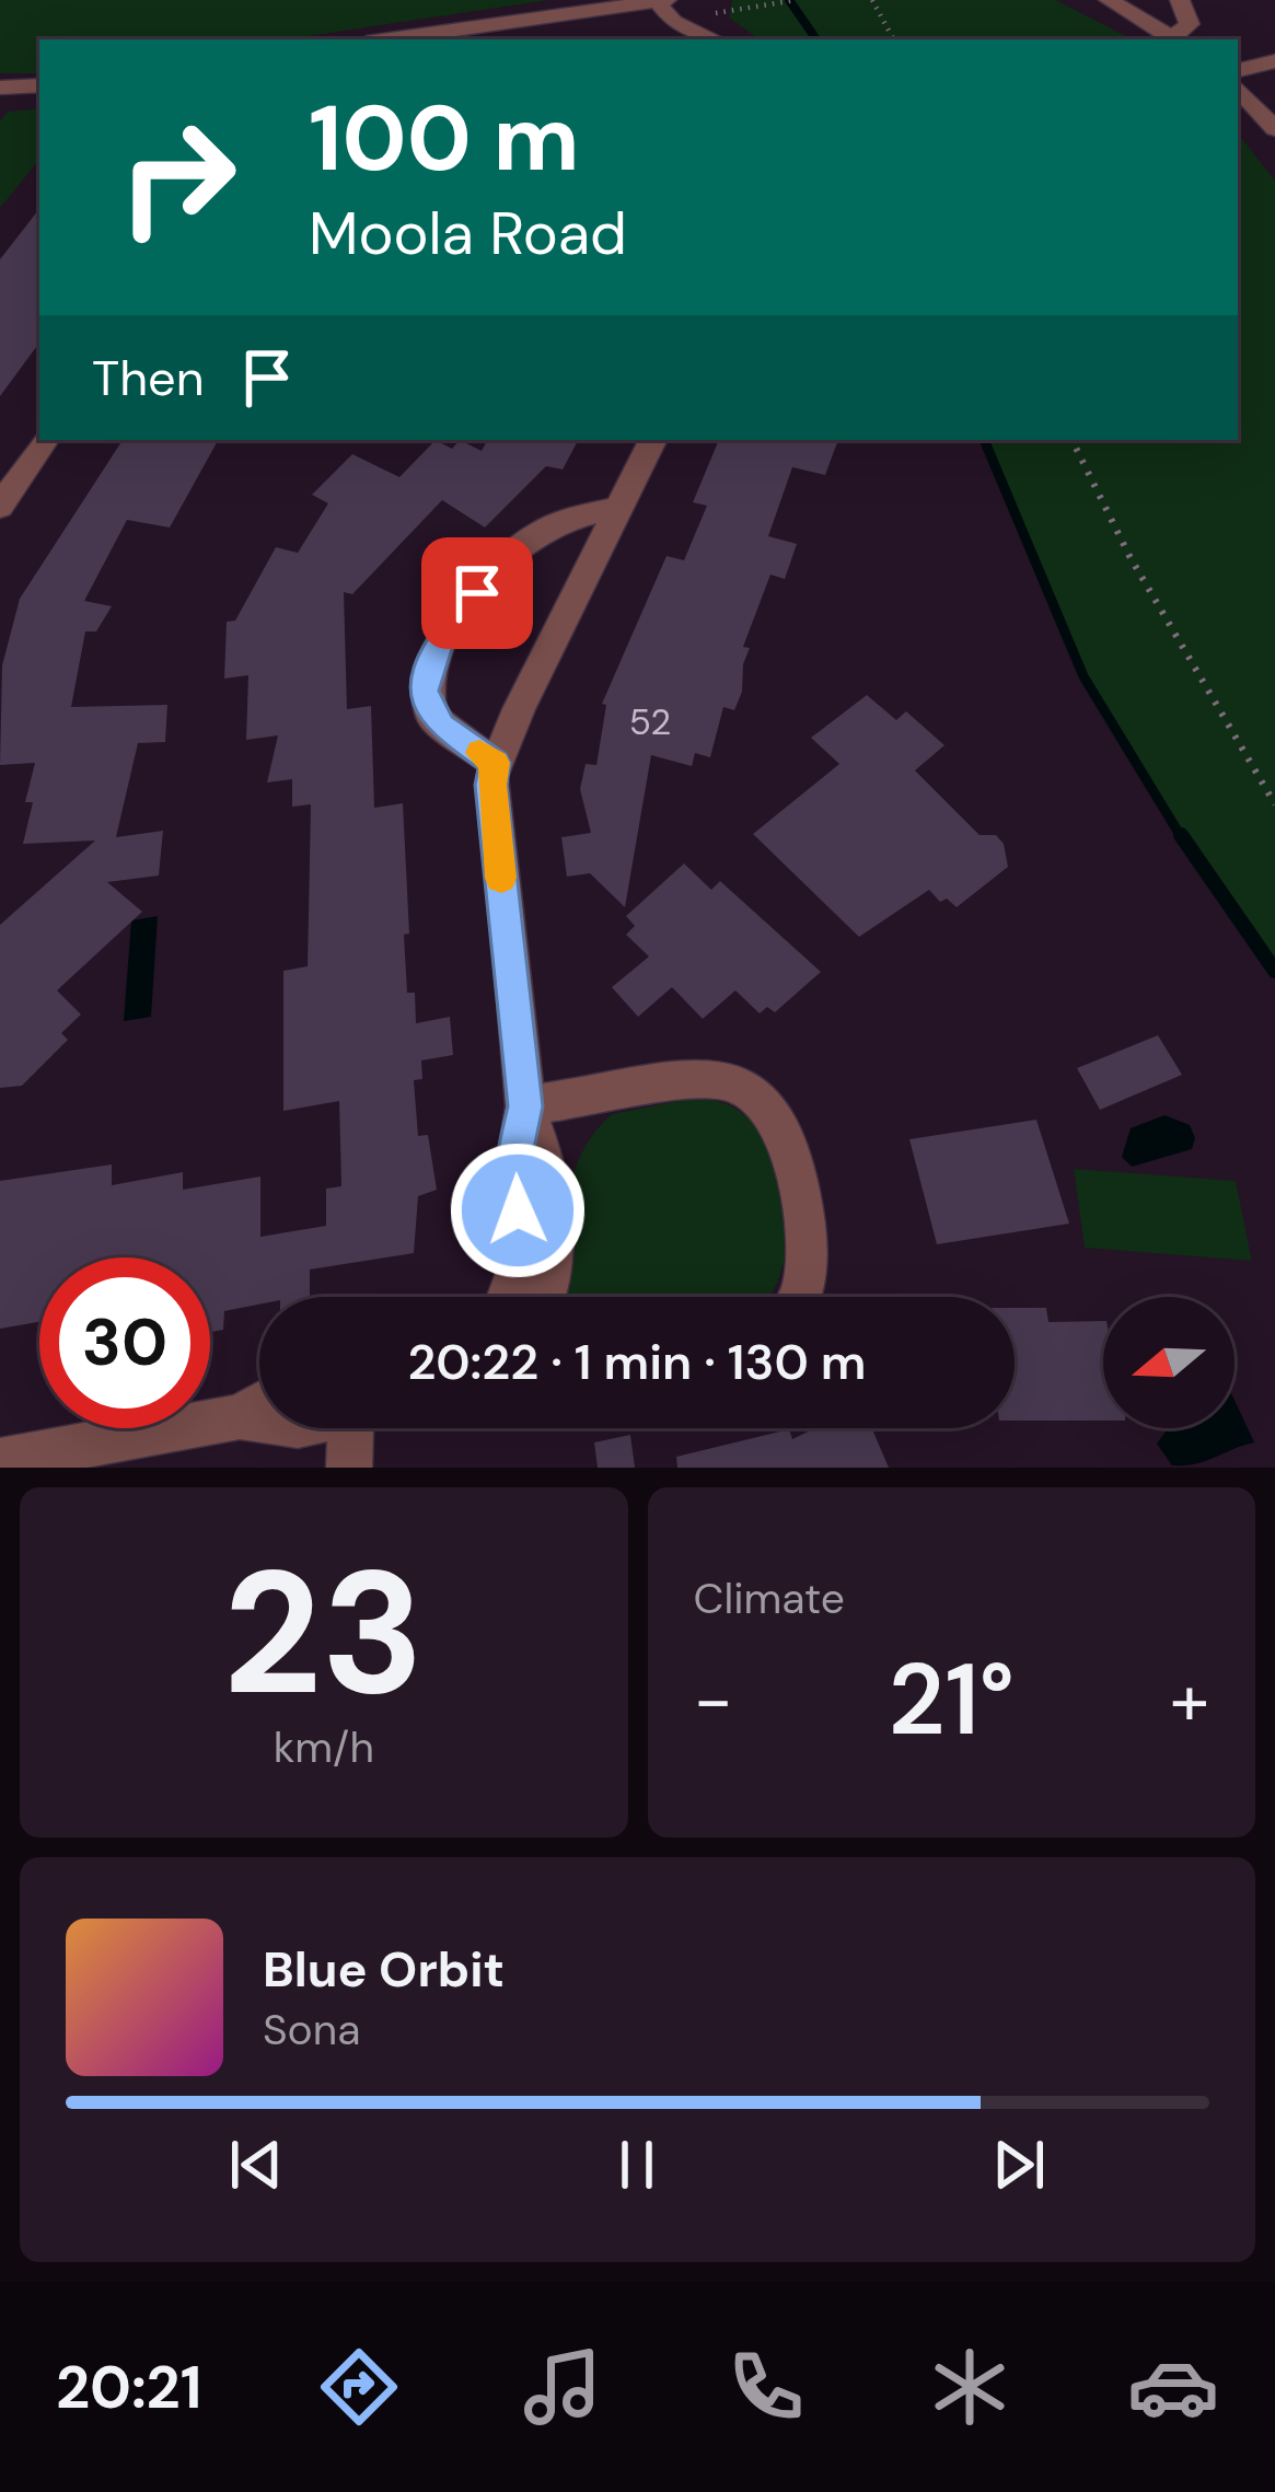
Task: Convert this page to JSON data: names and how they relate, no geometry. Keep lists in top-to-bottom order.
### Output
{
  "house_numbers": ["52"],
  "north": "left",
  "page": {
    "turn": ["100 m", "Moola Road"],
    "then": "Then",
    "limit": "30",
    "trip": "20:22 · 1 min · 130 m",
    "tile": [
      ["23", "km/h"],
      "Climate"
    ],
    "heat": ["−", "21°", "+"],
    "song": ["Blue Orbit", "Sona"],
    "tabs": "20:21"
  }
}
